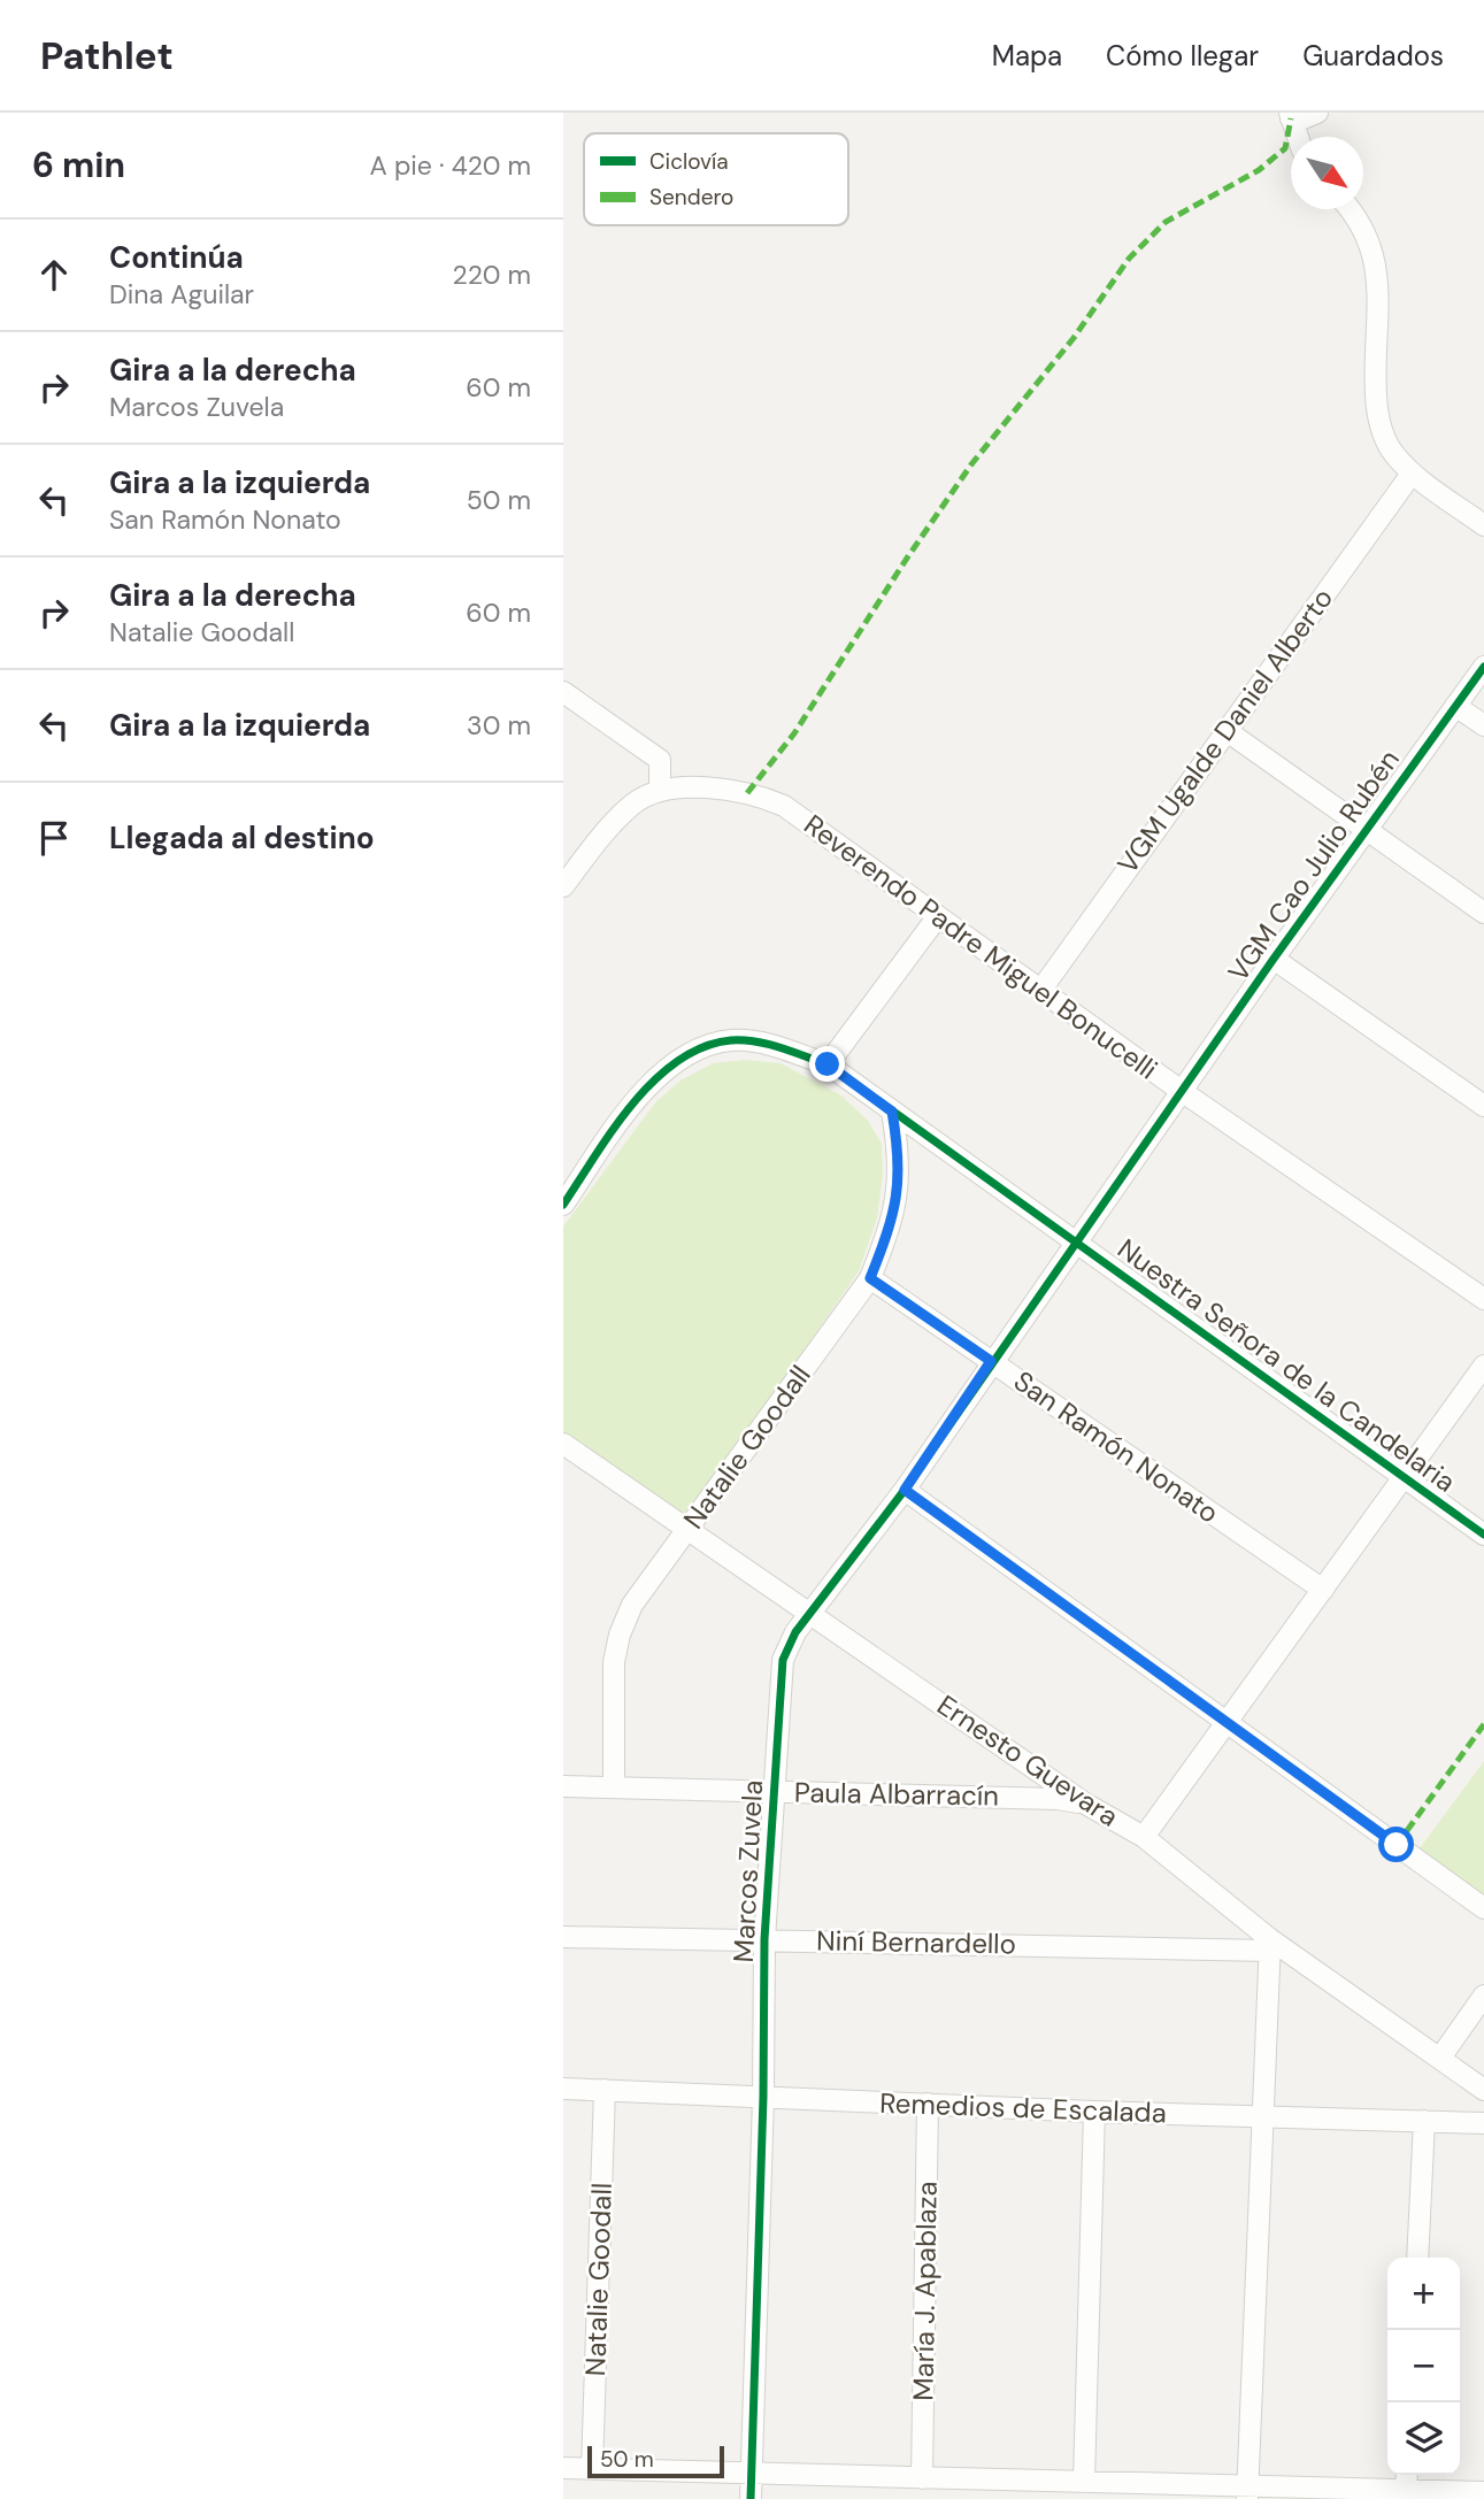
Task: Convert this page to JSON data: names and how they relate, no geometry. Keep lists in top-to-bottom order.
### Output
{
  "streets": {
    "street": [
      "VGM Ugalde Daniel Alberto",
      "VGM Cao Julio Rubén",
      "Reverendo Padre Miguel Bonucelli",
      "Nuestra Señora de la Candelaria",
      "Natalie Goodall",
      "San Ramón Nonato",
      "Ernesto Guevara",
      "Paula Albarracín",
      "Marcos Zuvela",
      "Niní Bernardello",
      "Remedios de Escalada",
      "María J. Apablaza"
    ]
  },
  "crossings": [
    ["VGM Ugalde Daniel Alberto", "Reverendo Padre Miguel Bonucelli"],
    ["VGM Cao Julio Rubén", "Reverendo Padre Miguel Bonucelli"],
    ["VGM Cao Julio Rubén", "Nuestra Señora de la Candelaria"],
    ["VGM Cao Julio Rubén", "Marcos Zuvela"],
    ["Nuestra Señora de la Candelaria", "Natalie Goodall"],
    ["Nuestra Señora de la Candelaria", "Marcos Zuvela"],
    ["Natalie Goodall", "San Ramón Nonato"],
    ["Natalie Goodall", "Ernesto Guevara"],
    ["Natalie Goodall", "Paula Albarracín"],
    ["Natalie Goodall", "Remedios de Escalada"],
    ["San Ramón Nonato", "Marcos Zuvela"],
    ["Ernesto Guevara", "Paula Albarracín"],
    ["Ernesto Guevara", "Marcos Zuvela"],
    ["Ernesto Guevara", "Niní Bernardello"],
    ["Paula Albarracín", "Marcos Zuvela"],
    ["Marcos Zuvela", "Niní Bernardello"],
    ["Marcos Zuvela", "Remedios de Escalada"],
    ["Remedios de Escalada", "María J. Apablaza"]
  ],
  "legend": ["Ciclovía", "Sendero"],
  "scale_bar": "50 m",
  "north": "bottom right",
  "page": {
    "header": "Pathlet",
    "nav": ["Mapa", "Cómo llegar", "Guardados"],
    "heading": ["6 min", "A pie · 420 m"],
    "list": [
      ["Continúa", "Dina Aguilar", "220 m"],
      ["Gira a la derecha", "Marcos Zuvela", "60 m"],
      ["Gira a la izquierda", "San Ramón Nonato", "50 m"],
      ["Gira a la derecha", "Natalie Goodall", "60 m"],
      ["Gira a la izquierda", "30 m"],
      "Llegada al destino"
    ],
    "map_buttons": ["+", "−"],
    "scale": "50 m"
  }
}
